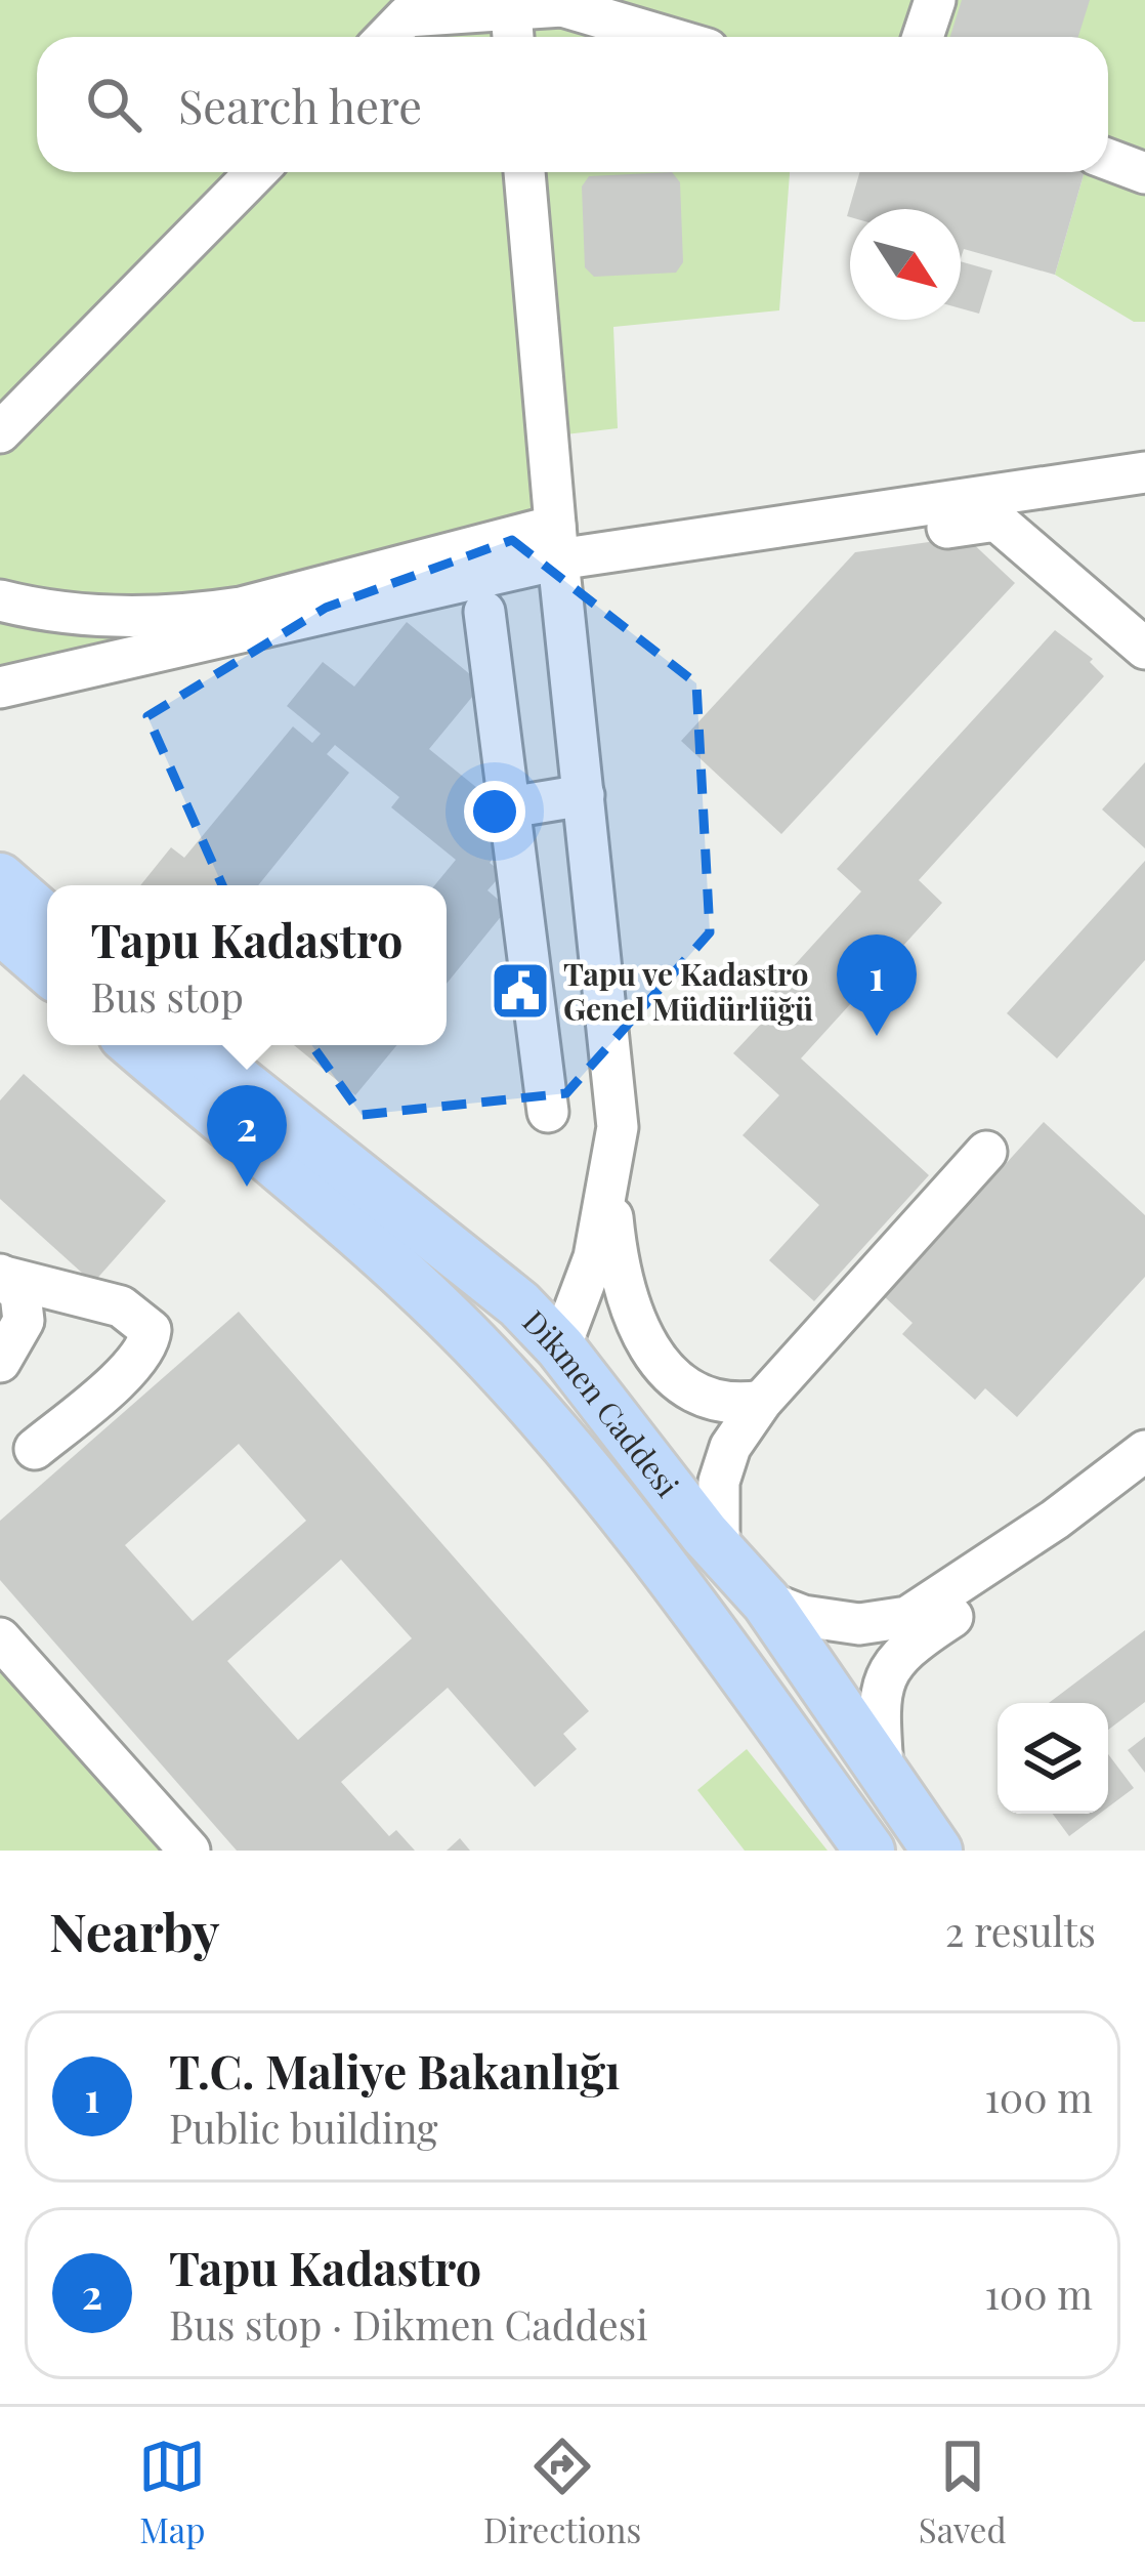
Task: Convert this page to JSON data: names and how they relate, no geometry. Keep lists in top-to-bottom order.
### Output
{
  "streets": {
    "main road": ["Dikmen Caddesi"]
  },
  "places": {
    "public building": ["Tapu ve Kadastro Genel Müdürlüğü"]
  },
  "north": "bottom right",
  "page": {
    "search": "Search here",
    "popup": ["Tapu Kadastro", "Bus stop"],
    "pins": ["1", "2"],
    "heading": ["Nearby", "2 results"],
    "list": [
      {
        "mark": "1",
        "name": "T.C. Maliye Bakanlığı",
        "note": "Public building",
        "value": "100 m"
      },
      {
        "mark": "2",
        "name": "Tapu Kadastro",
        "note": "Bus stop · Dikmen Caddesi",
        "value": "100 m"
      }
    ],
    "nav": ["Map", "Directions", "Saved"]
  }
}
